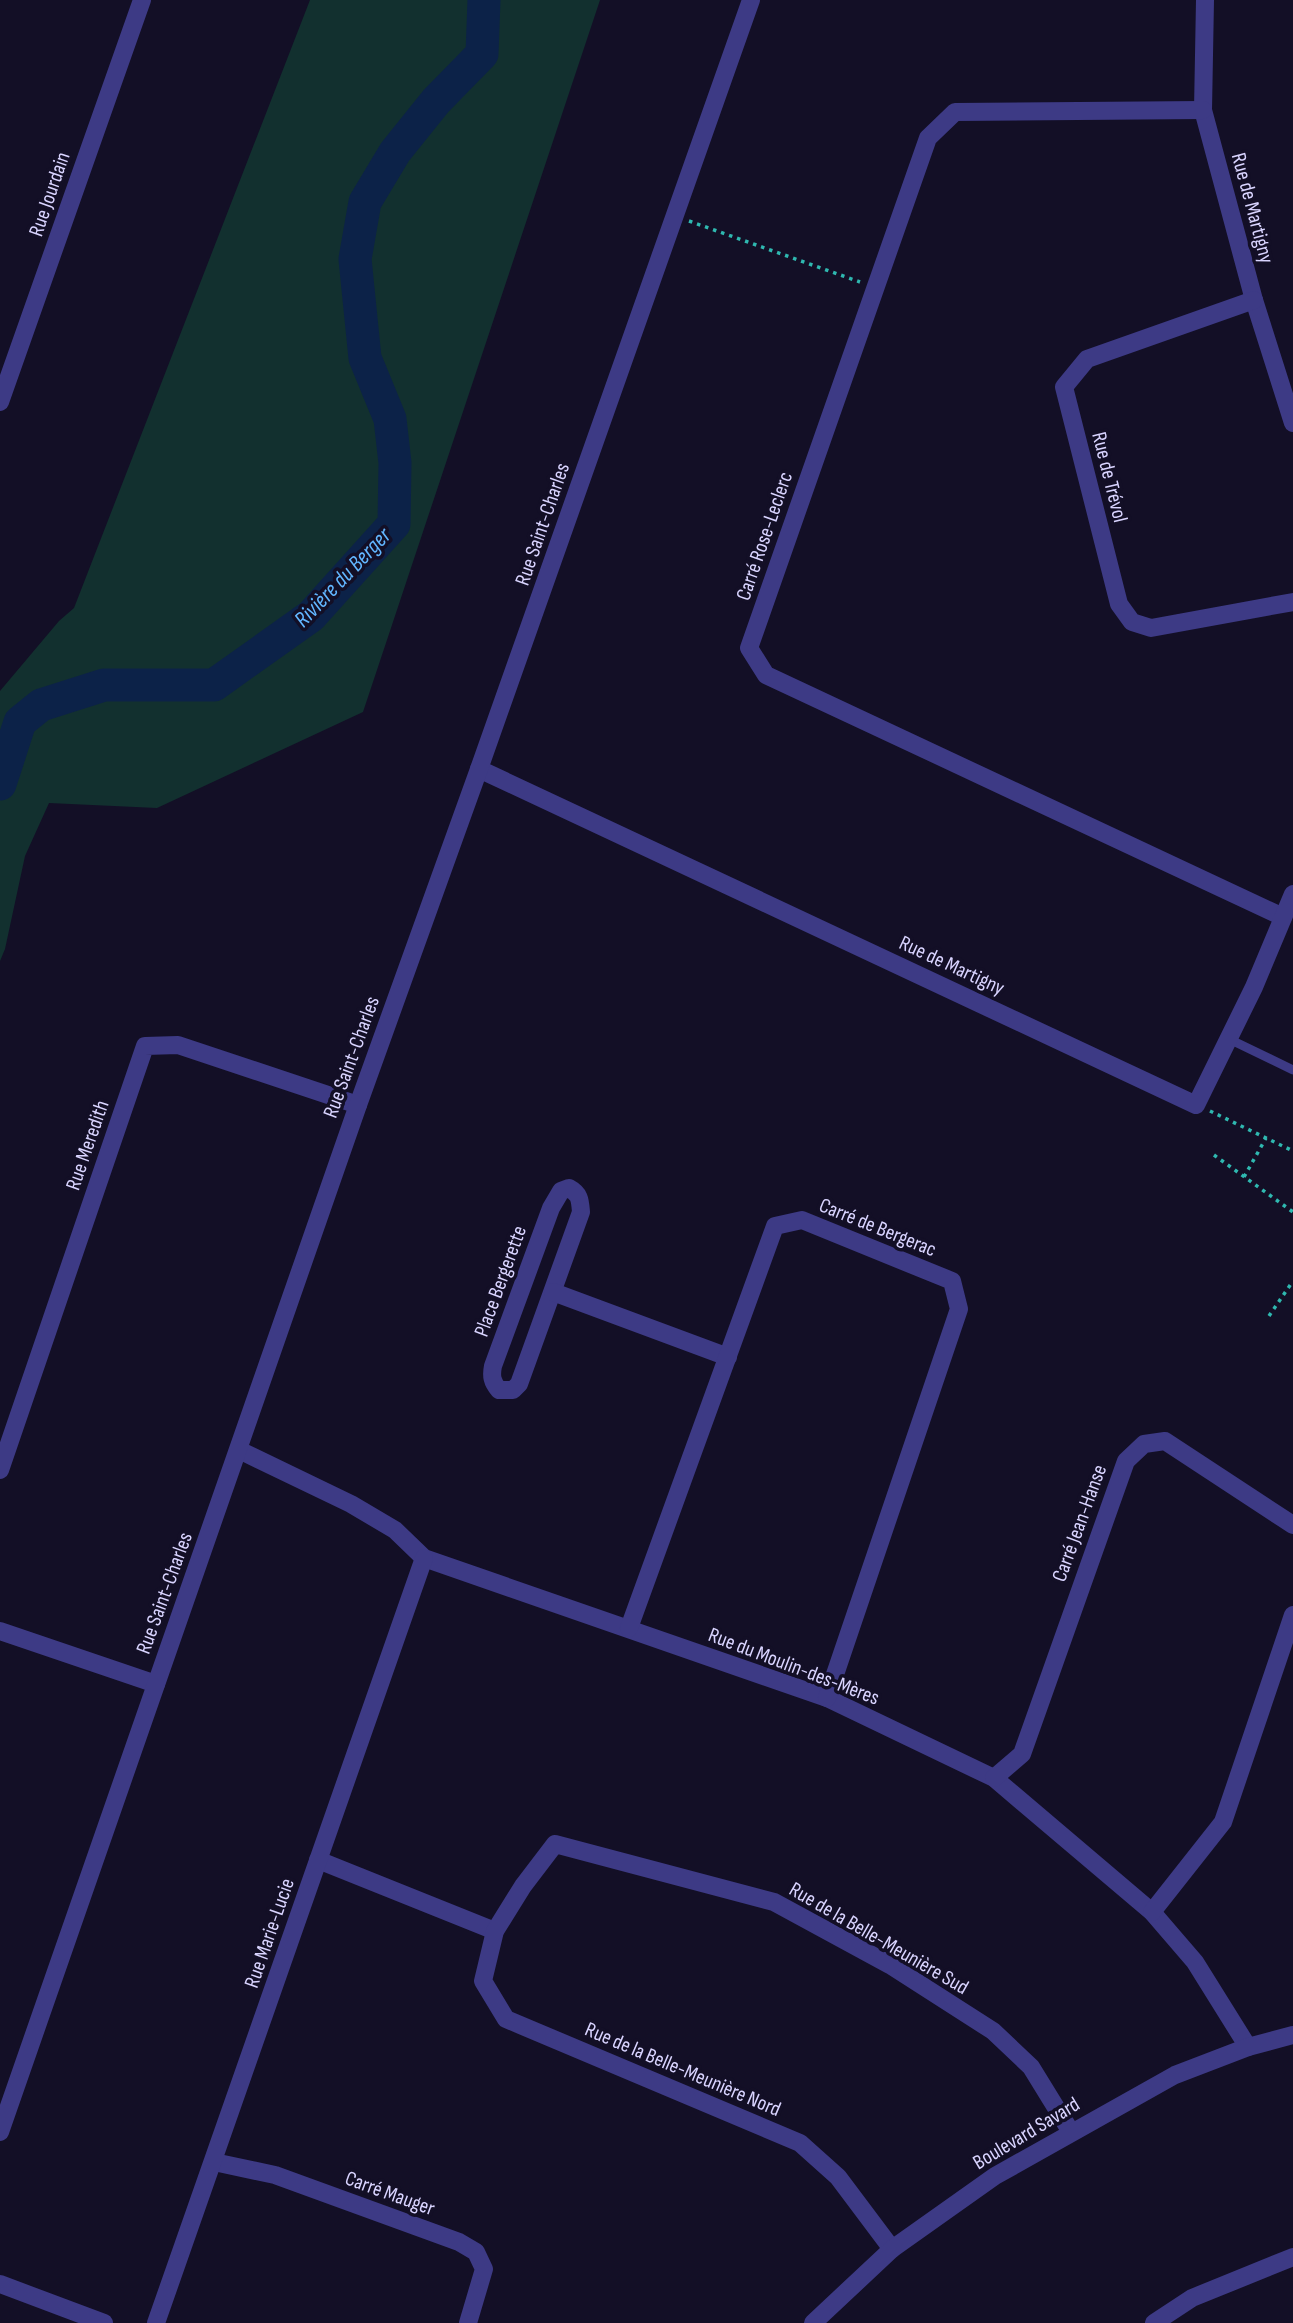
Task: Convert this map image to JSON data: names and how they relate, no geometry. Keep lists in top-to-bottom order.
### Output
{
  "streets": {
    "street": [
      "Rue Jourdain",
      "Rue de Martigny",
      "Rue de Trévol",
      "Rue Saint-Charles",
      "Carré Rose-Leclerc",
      "Rue Meredith",
      "Carré de Bergerac",
      "Place Bergerette",
      "Carré Jean-Hanse",
      "Rue du Moulin-des-Mères",
      "Rue Marie-Lucie",
      "Rue de la Belle-Meunière Sud",
      "Rue de la Belle-Meunière Nord",
      "Boulevard Savard",
      "Carré Mauger"
    ]
  },
  "crossings": [
    ["Rue de Martigny", "Rue de Trévol"],
    ["Rue de Martigny", "Rue Saint-Charles"],
    ["Rue de Martigny", "Carré Rose-Leclerc"],
    ["Rue Saint-Charles", "Rue Meredith"],
    ["Rue Saint-Charles", "Rue du Moulin-des-Mères"],
    ["Carré de Bergerac", "Rue du Moulin-des-Mères"],
    ["Carré Jean-Hanse", "Rue du Moulin-des-Mères"],
    ["Rue du Moulin-des-Mères", "Rue Marie-Lucie"],
    ["Rue du Moulin-des-Mères", "Boulevard Savard"],
    ["Rue Marie-Lucie", "Carré Mauger"],
    ["Rue de la Belle-Meunière Sud", "Rue de la Belle-Meunière Nord"],
    ["Rue de la Belle-Meunière Sud", "Boulevard Savard"],
    ["Rue de la Belle-Meunière Nord", "Boulevard Savard"]
  ],
  "water": ["Rivière du Berger"]
}
